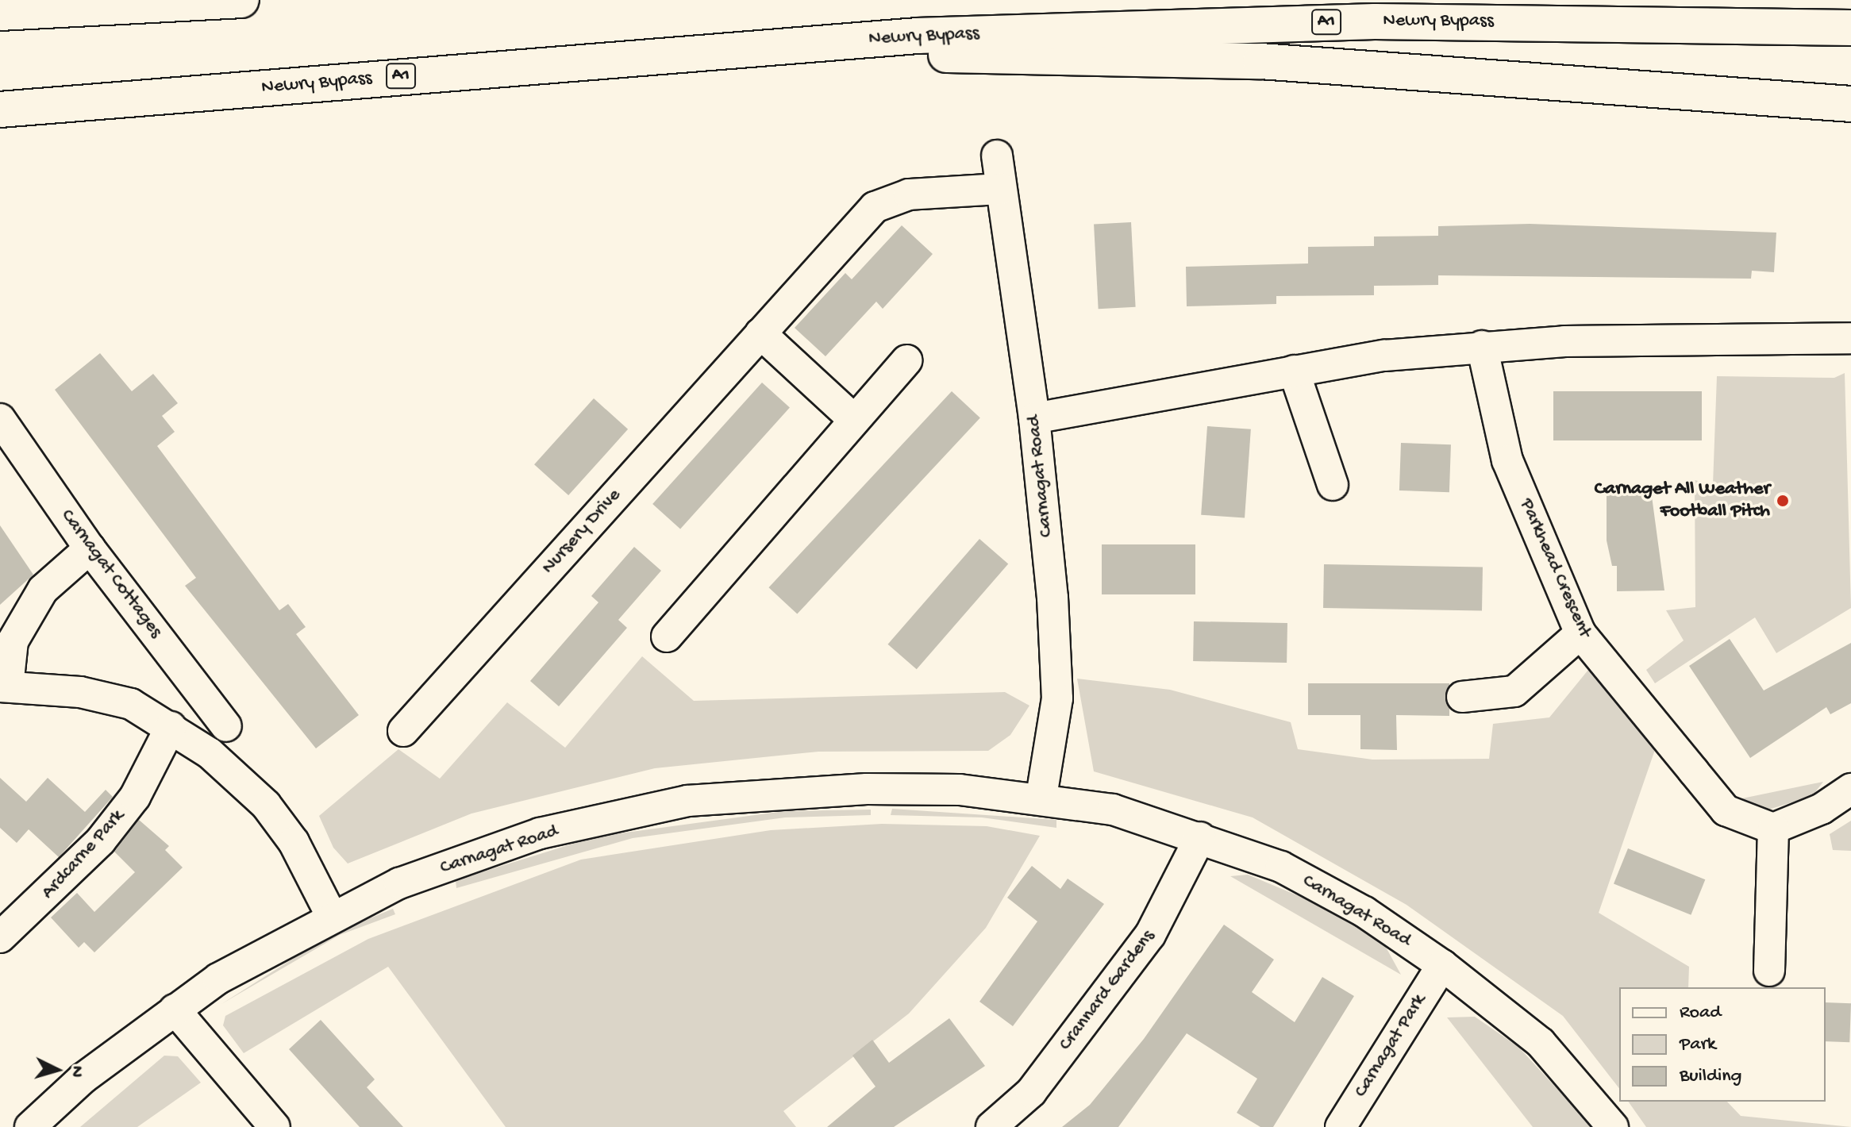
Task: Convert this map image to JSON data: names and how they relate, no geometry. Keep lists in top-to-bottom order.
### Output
{
  "streets": {
    "highway": ["Newry Bypass", "A1"],
    "street": [
      "Carnagat Road",
      "Nursery Drive",
      "Parkhead Crescent",
      "Carnagat Cottages",
      "Ardcarne Park",
      "Crannard Gardens",
      "Carnagat Park"
    ]
  },
  "crossings": [
    ["Carnagat Road", "Nursery Drive"],
    ["Carnagat Road", "Crannard Gardens"],
    ["Carnagat Road", "Carnagat Park"]
  ],
  "places": ["Carnaget All Weather Football Pitch"],
  "legend": ["Road", "Park", "Building"],
  "north": "right"
}
